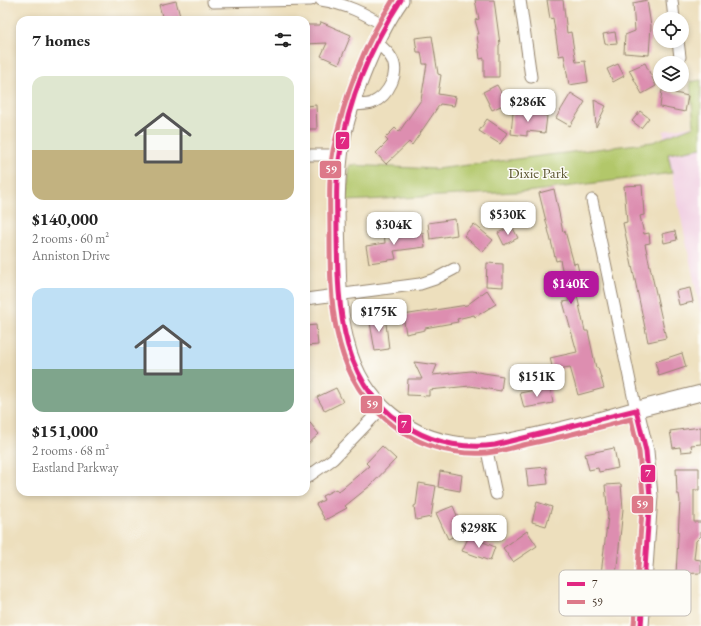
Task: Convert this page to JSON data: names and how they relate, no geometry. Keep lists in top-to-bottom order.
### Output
{
  "parks": ["Dixie Park"],
  "lines": ["transit line 7", "transit line 59"],
  "legend": ["7", "59"],
  "page": {
    "heading": "7 homes",
    "list": [
      {
        "name": "$140,000",
        "note": "2 rooms · 60 m² · Anniston Drive"
      },
      {
        "name": "$151,000",
        "note": "2 rooms · 68 m² · Eastland Parkway"
      }
    ],
    "price": [
      "$286K",
      "$530K",
      "$304K",
      "$140K",
      "$175K",
      "$151K",
      "$298K"
    ]
  }
}
